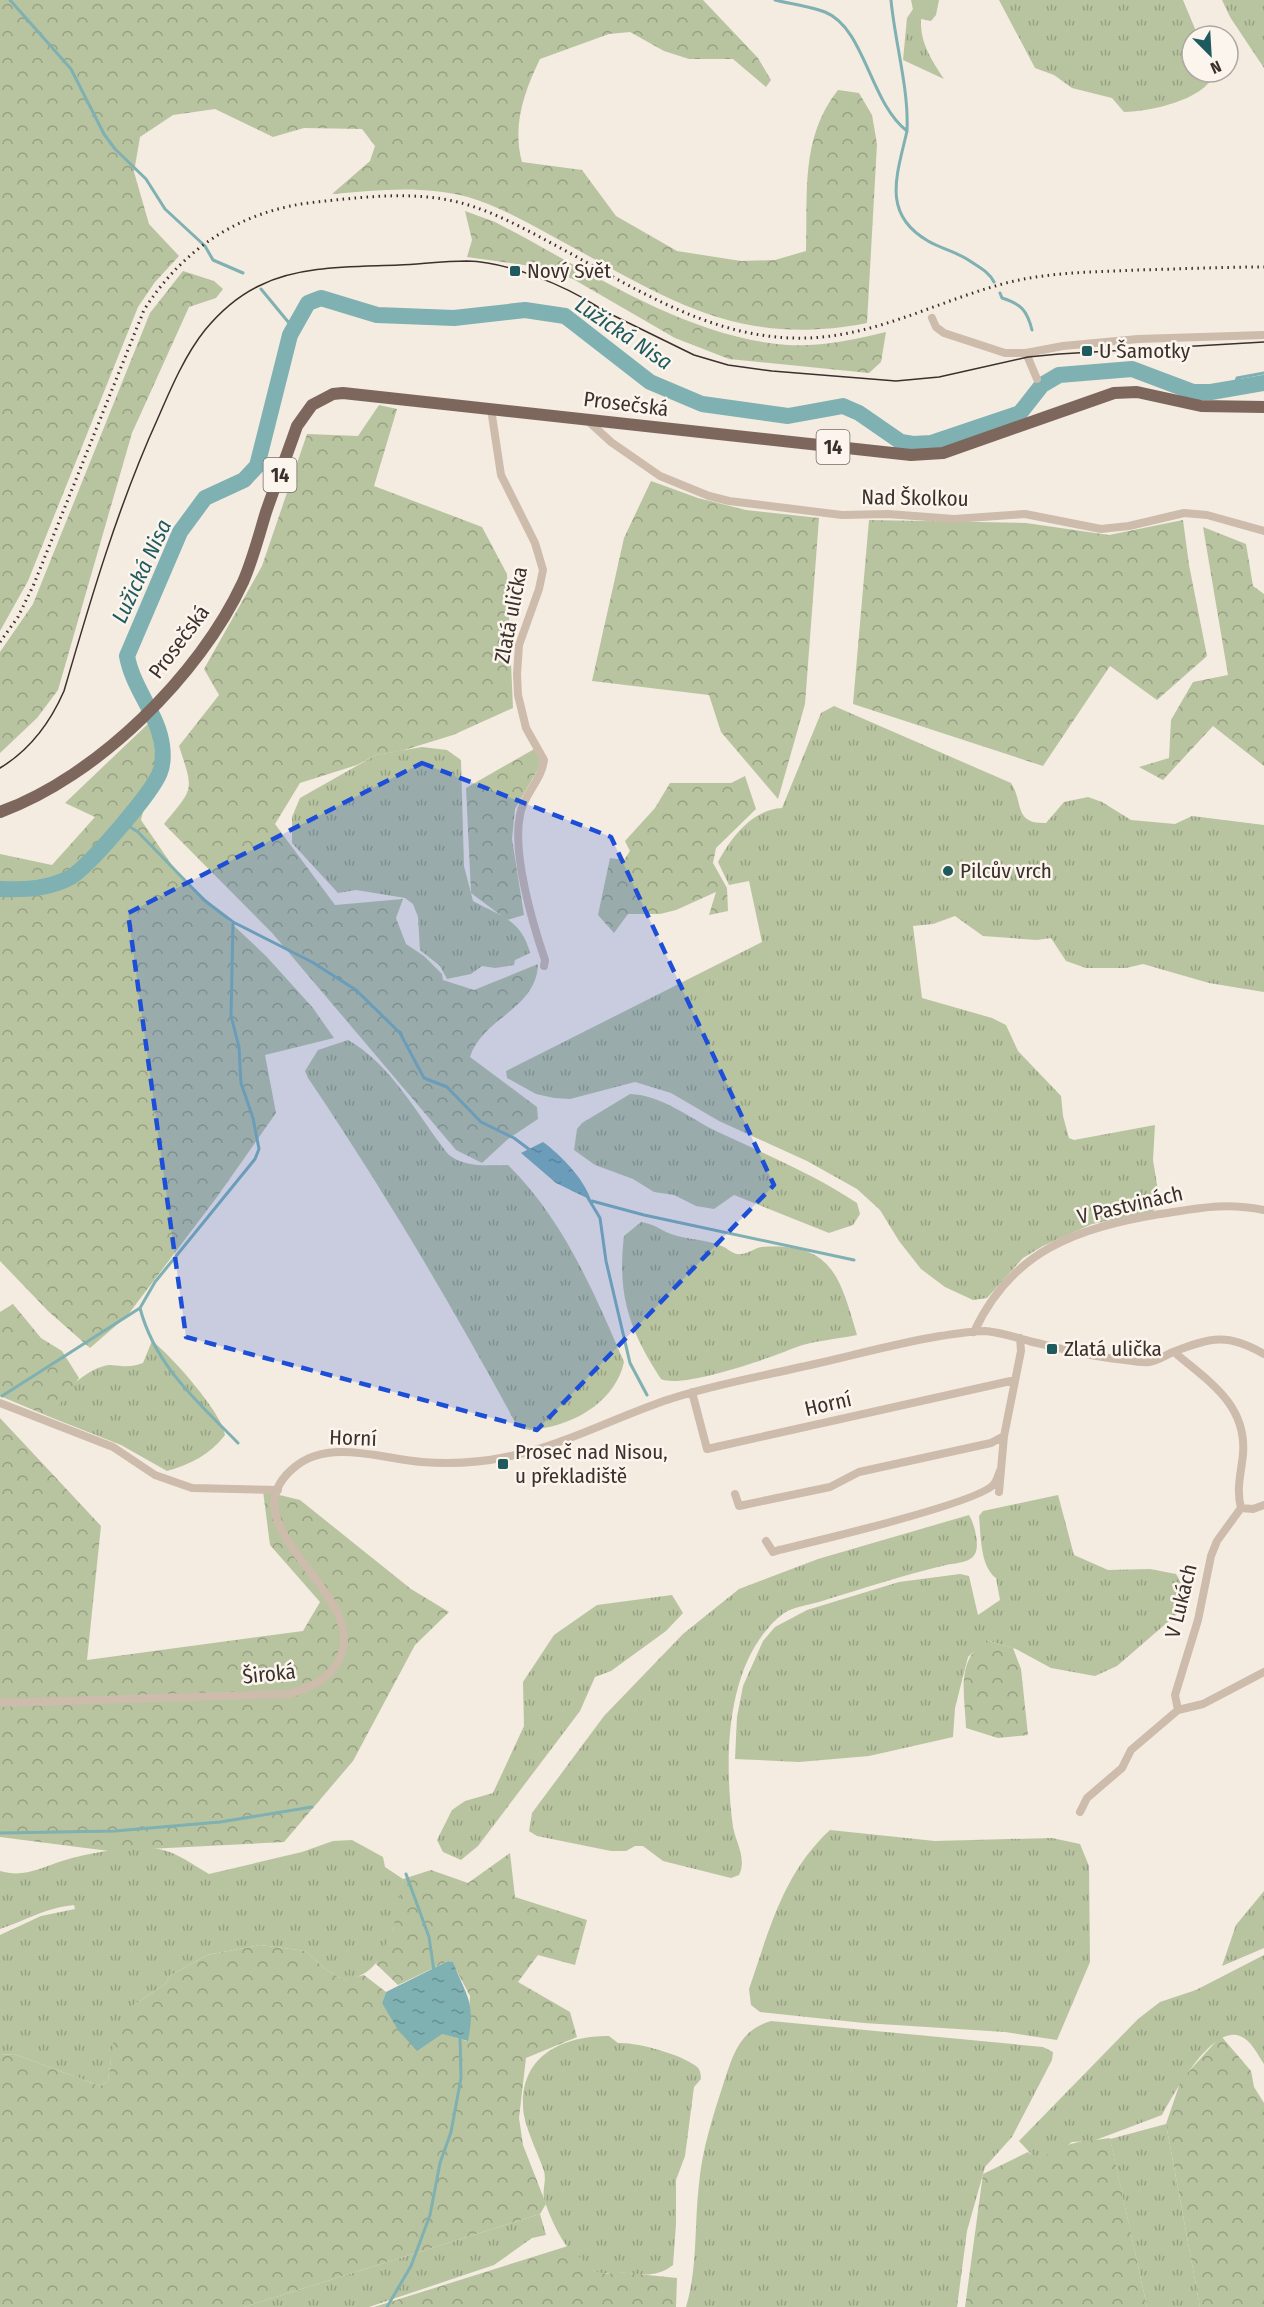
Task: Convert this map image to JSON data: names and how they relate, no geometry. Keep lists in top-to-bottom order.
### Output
{
  "streets": {
    "main road": ["Prosečská", "14"],
    "street": [
      "Nad Školkou",
      "Zlatá ulička",
      "V Pastvinách",
      "Horní",
      "V Lukách",
      "Široká"
    ]
  },
  "crossings": [
    ["Prosečská", "Nad Školkou"],
    ["Prosečská", "Zlatá ulička"],
    ["V Pastvinách", "Horní"],
    ["Horní", "Široká"]
  ],
  "water": ["Lužická Nisa"],
  "places": {
    "transit": [
      "Nový Svět",
      "U Šamotky",
      "Zlatá ulička",
      "Proseč nad Nisou, u překladiště"
    ],
    "other": ["Pilcův vrch"]
  },
  "north": "bottom right"
}
